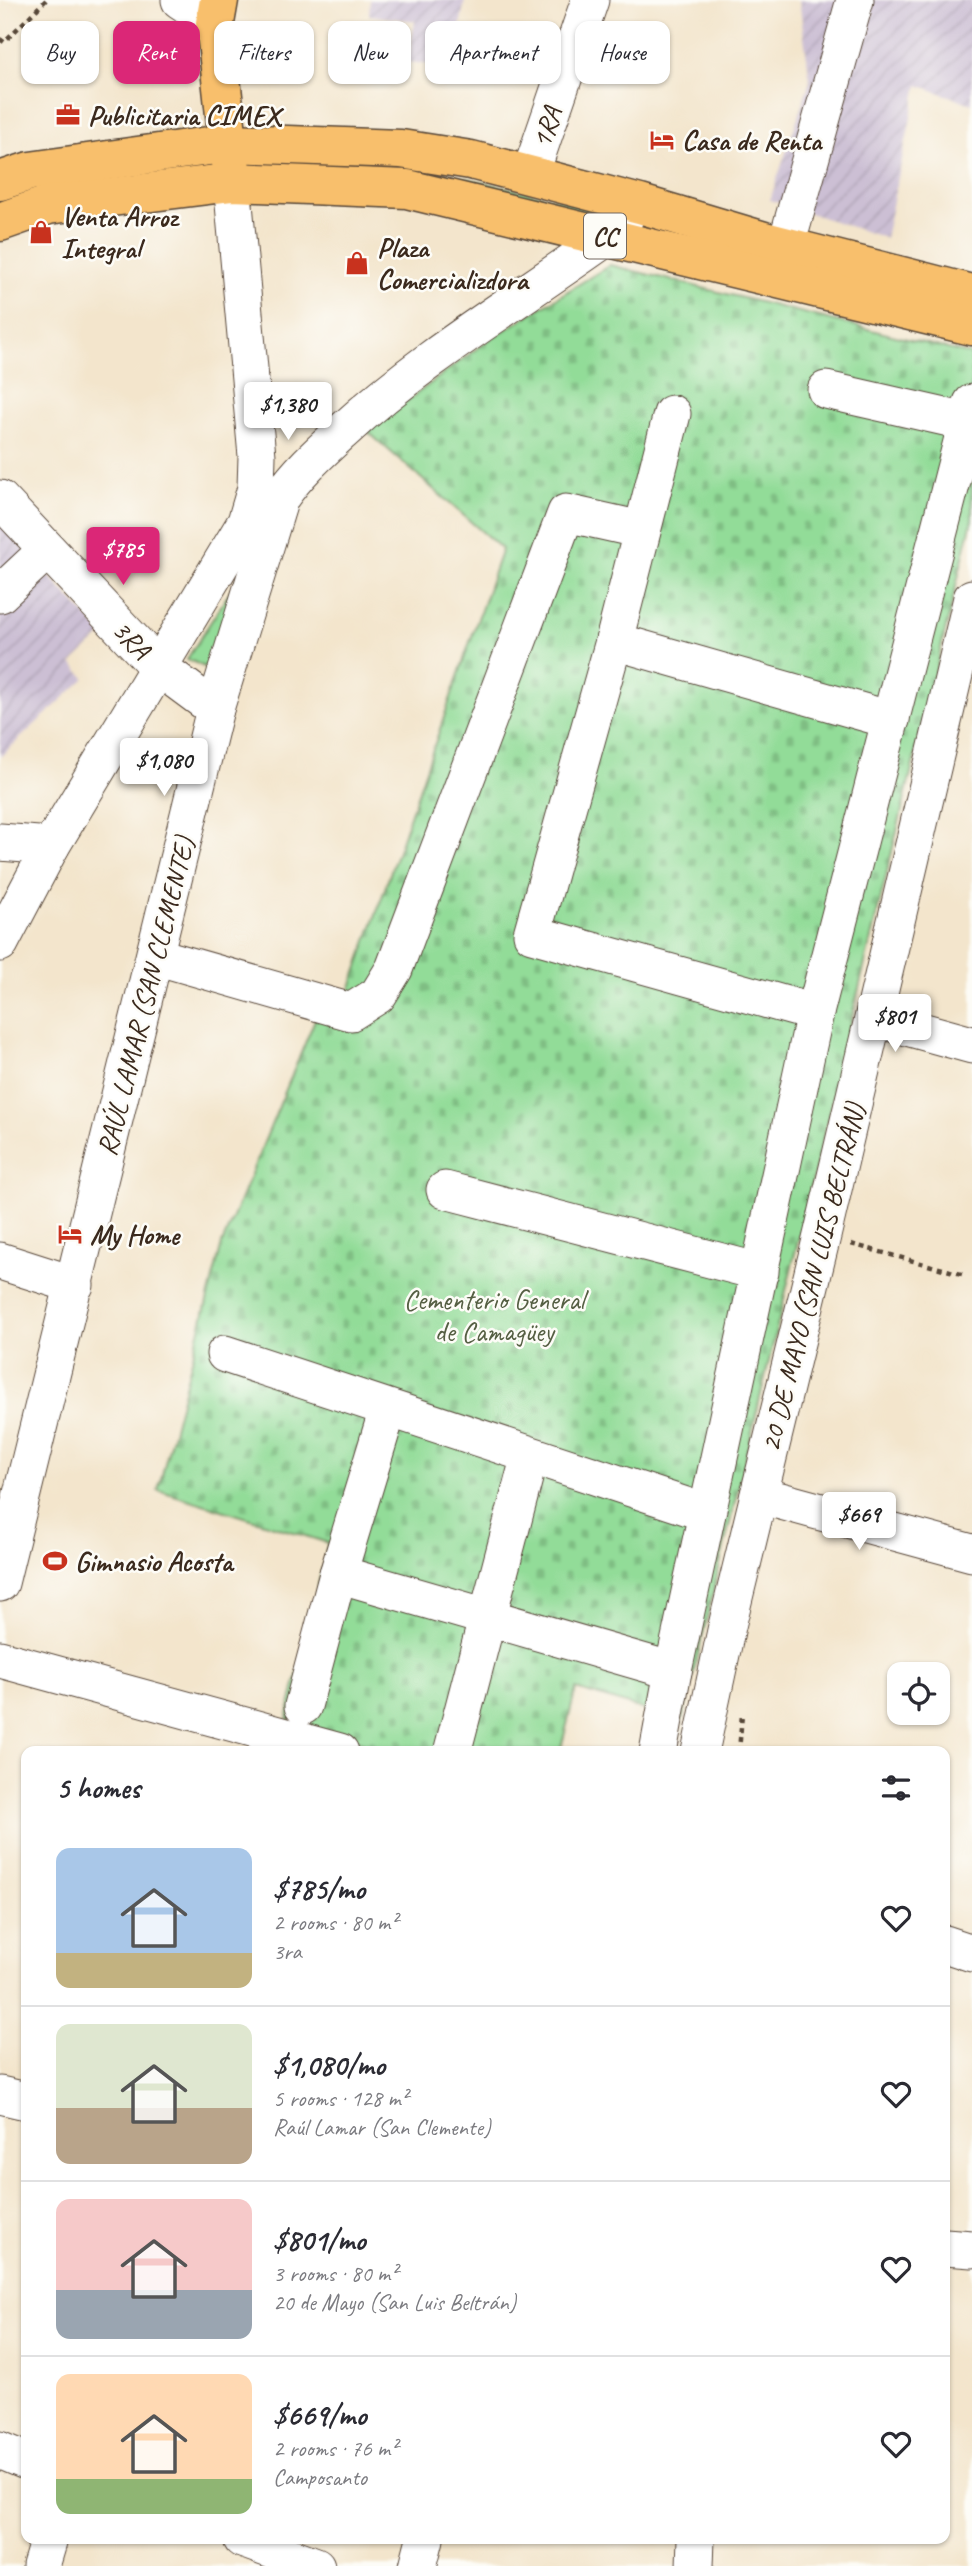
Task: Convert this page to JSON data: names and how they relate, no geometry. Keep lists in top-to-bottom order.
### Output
{
  "streets": {
    "main road": ["CC"],
    "street": [
      "1RA",
      "3RA",
      "RAÚL LAMAR (SAN CLEMENTE)",
      "20 DE MAYO (SAN LUIS BELTRÁN)"
    ]
  },
  "crossings": [
    ["1RA", "CC"],
    ["CC", "RAÚL LAMAR (SAN CLEMENTE)"],
    ["3RA", "RAÚL LAMAR (SAN CLEMENTE)"]
  ],
  "parks": ["Cementerio General de Camagüey"],
  "places": {
    "office": ["Publicitaria CIMEX"],
    "hotel": ["Casa de Renta", "My Home"],
    "shop": ["Venta Arroz Integral", "Plaza Comercializdora"],
    "sports": ["Gimnasio Acosta"]
  },
  "page": {
    "chip": [
      "Buy",
      "Rent",
      "Filters",
      "New",
      "Apartment",
      "House"
    ],
    "price": [
      "$1,380",
      "$785",
      "$1,080",
      "$801",
      "$669"
    ],
    "heading": "5 homes",
    "list": [
      {
        "name": "$785/mo",
        "note": "2 rooms · 80 m² · 3ra"
      },
      {
        "name": "$1,080/mo",
        "note": "5 rooms · 128 m² · Raúl Lamar (San Clemente)"
      },
      {
        "name": "$801/mo",
        "note": "3 rooms · 80 m² · 20 de Mayo (San Luis Beltrán)"
      },
      {
        "name": "$669/mo",
        "note": "2 rooms · 76 m² · Camposanto"
      }
    ]
  }
}
